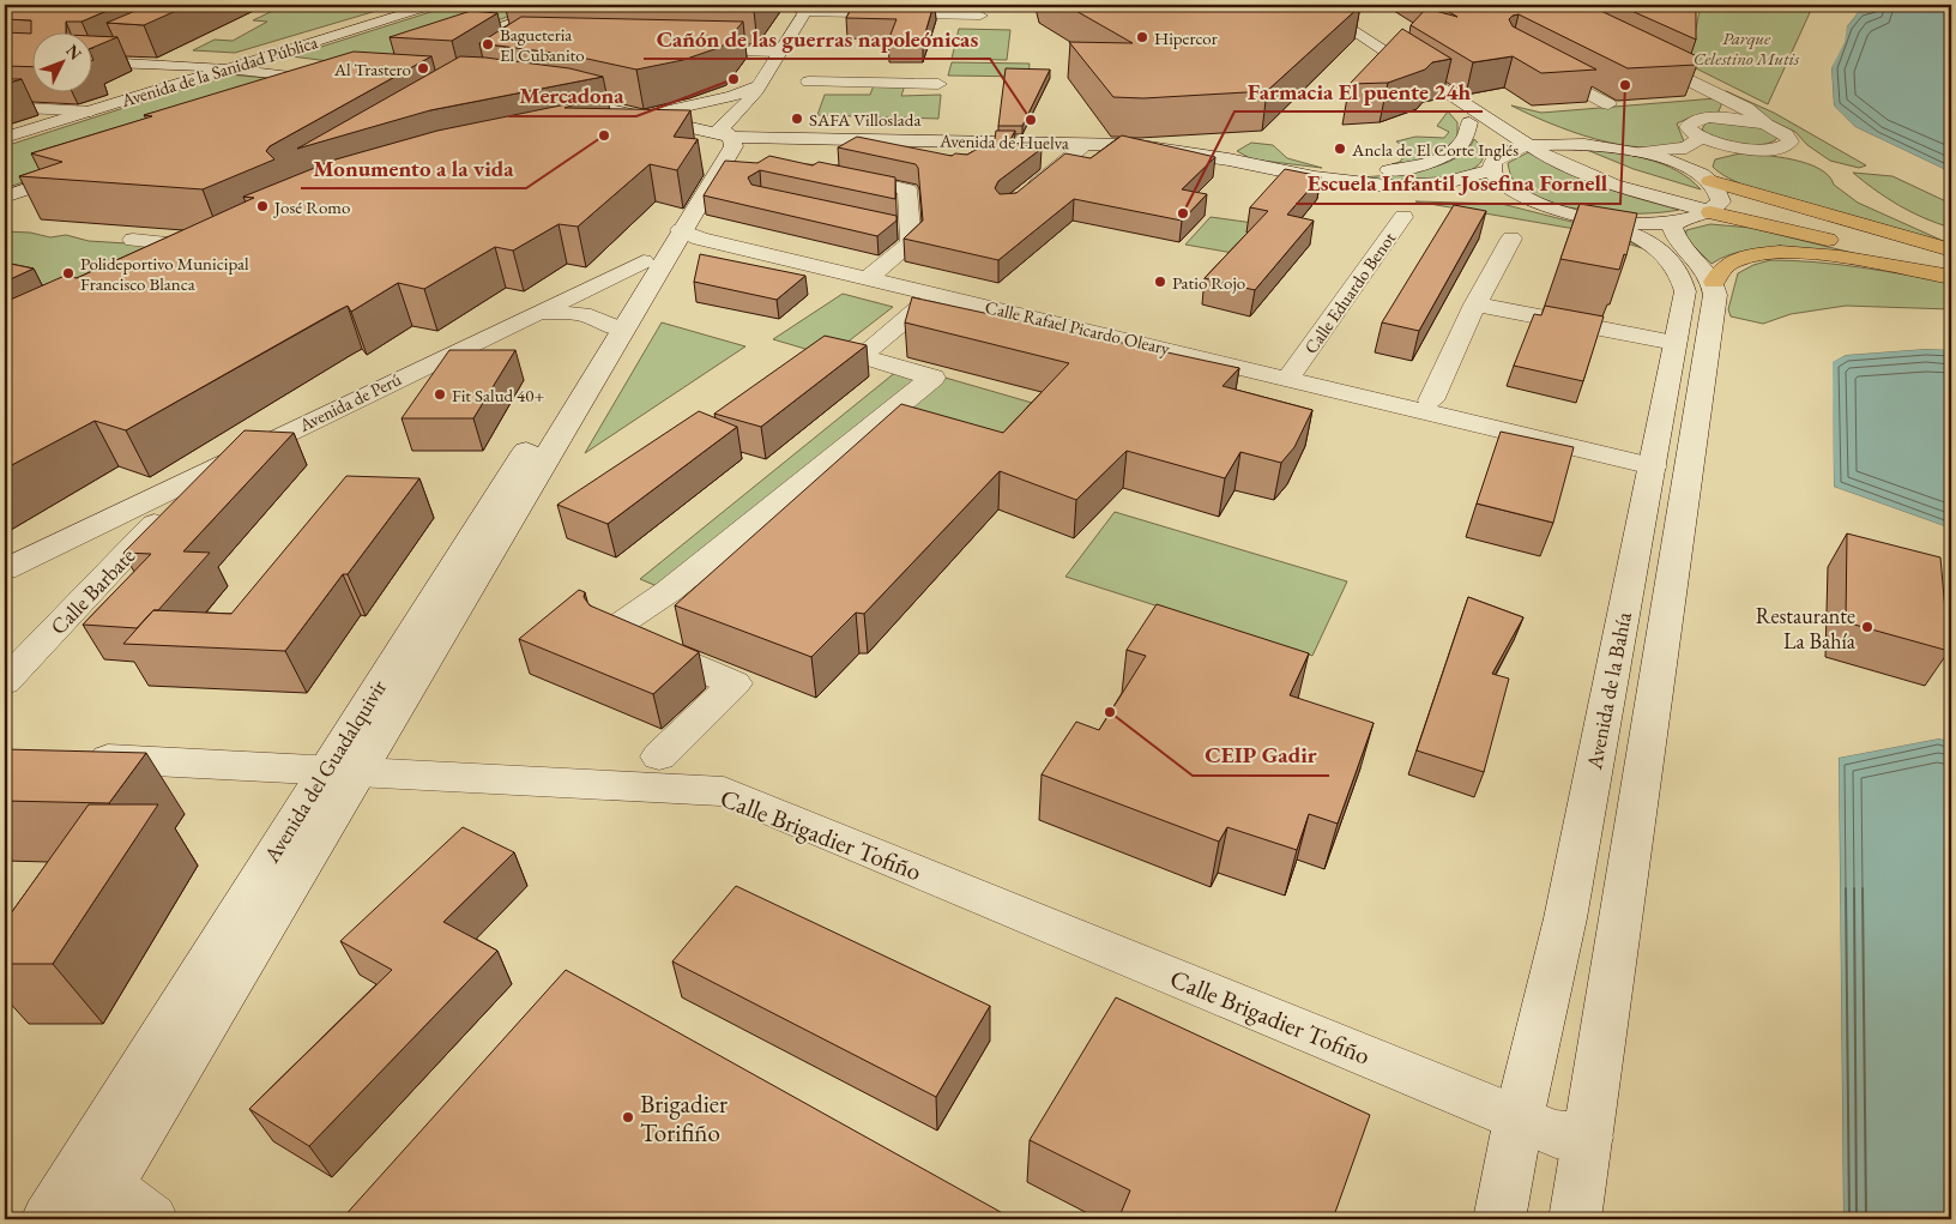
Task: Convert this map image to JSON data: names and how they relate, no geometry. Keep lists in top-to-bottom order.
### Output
{
  "streets": {
    "street": [
      "Avenida de la Sanidad Pública",
      "Avenida de Huelva",
      "Calle Eduardo Benot",
      "Calle Rafael Picardo Oleary",
      "Avenida de Perú",
      "Calle Barbate",
      "Avenida de la Bahía",
      "Avenida del Guadalquivir",
      "Calle Brigadier Tofiño"
    ]
  },
  "crossings": [
    ["Avenida de Huelva", "Avenida del Guadalquivir"],
    ["Calle Eduardo Benot", "Calle Rafael Picardo Oleary"],
    ["Calle Rafael Picardo Oleary", "Avenida de la Bahía"],
    ["Calle Rafael Picardo Oleary", "Avenida del Guadalquivir"],
    ["Avenida de Perú", "Calle Barbate"],
    ["Avenida de Perú", "Avenida del Guadalquivir"],
    ["Avenida de la Bahía", "Calle Brigadier Tofiño"],
    ["Avenida del Guadalquivir", "Calle Brigadier Tofiño"]
  ],
  "parks": ["Parque Celestino Mutis"],
  "places": [
    "Hipercor",
    "Bagueteria El Cubanito",
    "Al Trastero",
    "Mercadona",
    "Escuela Infantil Josefina Fornell",
    "SAFA Villoslada",
    "Cañón de las guerras napoleónicas",
    "Monumento a la vida",
    "Ancla de El Corte Inglés",
    "José Romo",
    "Farmacia El puente 24h",
    "Polideportivo Municipal Francisco Blanca",
    "Patio Rojo",
    "Fit Salud 40+",
    "Restaurante La Bahía",
    "CEIP Gadir",
    "Brigadier Torifiño"
  ],
  "north": "top right"
}
